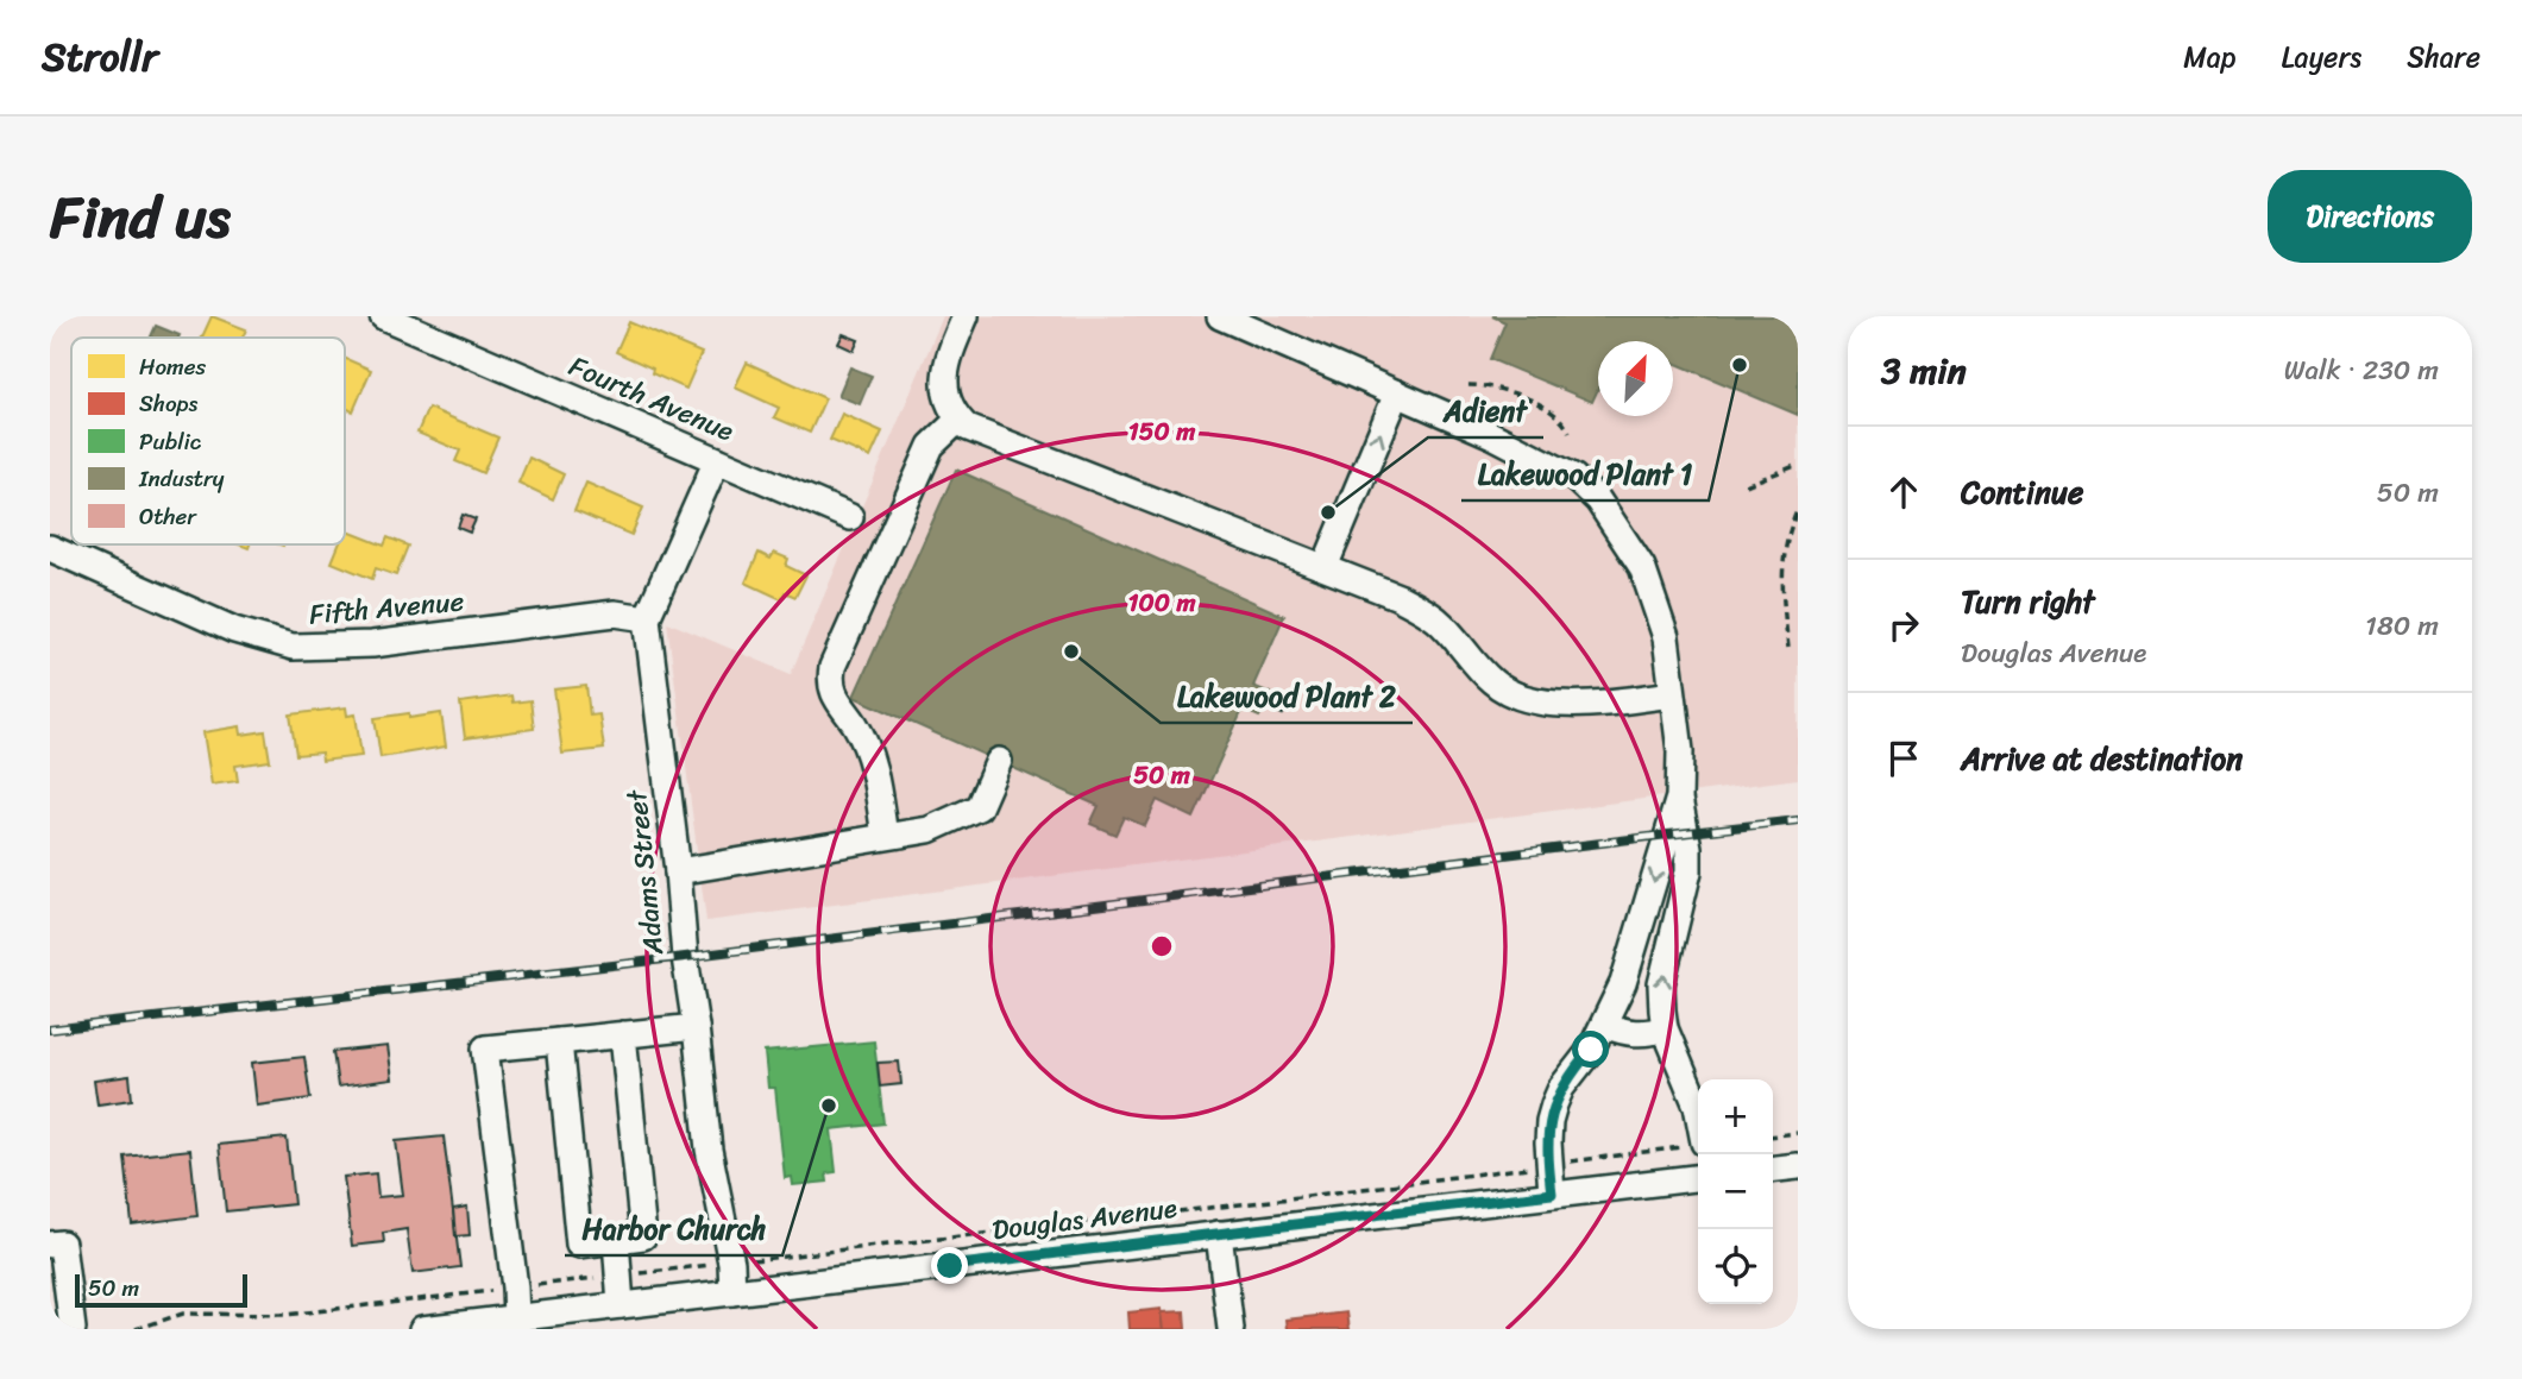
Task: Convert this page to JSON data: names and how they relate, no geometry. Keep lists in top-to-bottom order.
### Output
{
  "streets": {
    "street": [
      "Fourth Avenue",
      "Fifth Avenue",
      "Adams Street",
      "Douglas Avenue"
    ]
  },
  "crossings": [
    ["Fifth Avenue", "Adams Street"],
    ["Adams Street", "Douglas Avenue"]
  ],
  "places": [
    "Lakewood Plant 1",
    "Adient",
    "Lakewood Plant 2",
    "Harbor Church"
  ],
  "legend": [
    "Homes",
    "Shops",
    "Public",
    "Industry",
    "Other"
  ],
  "scale_bar": "50 m",
  "north": "top right",
  "page": {
    "header": "Strollr",
    "nav": ["Map", "Layers", "Share"],
    "title": "Find us",
    "buttons": "Directions",
    "heading": ["3 min", "Walk · 230 m"],
    "list": [
      ["Continue", "50 m"],
      ["Turn right", "Douglas Avenue", "180 m"],
      "Arrive at destination"
    ],
    "map_buttons": ["+", "−"],
    "scale": "50 m"
  },
  "rings": ["150 m", "100 m", "50 m"]
}
